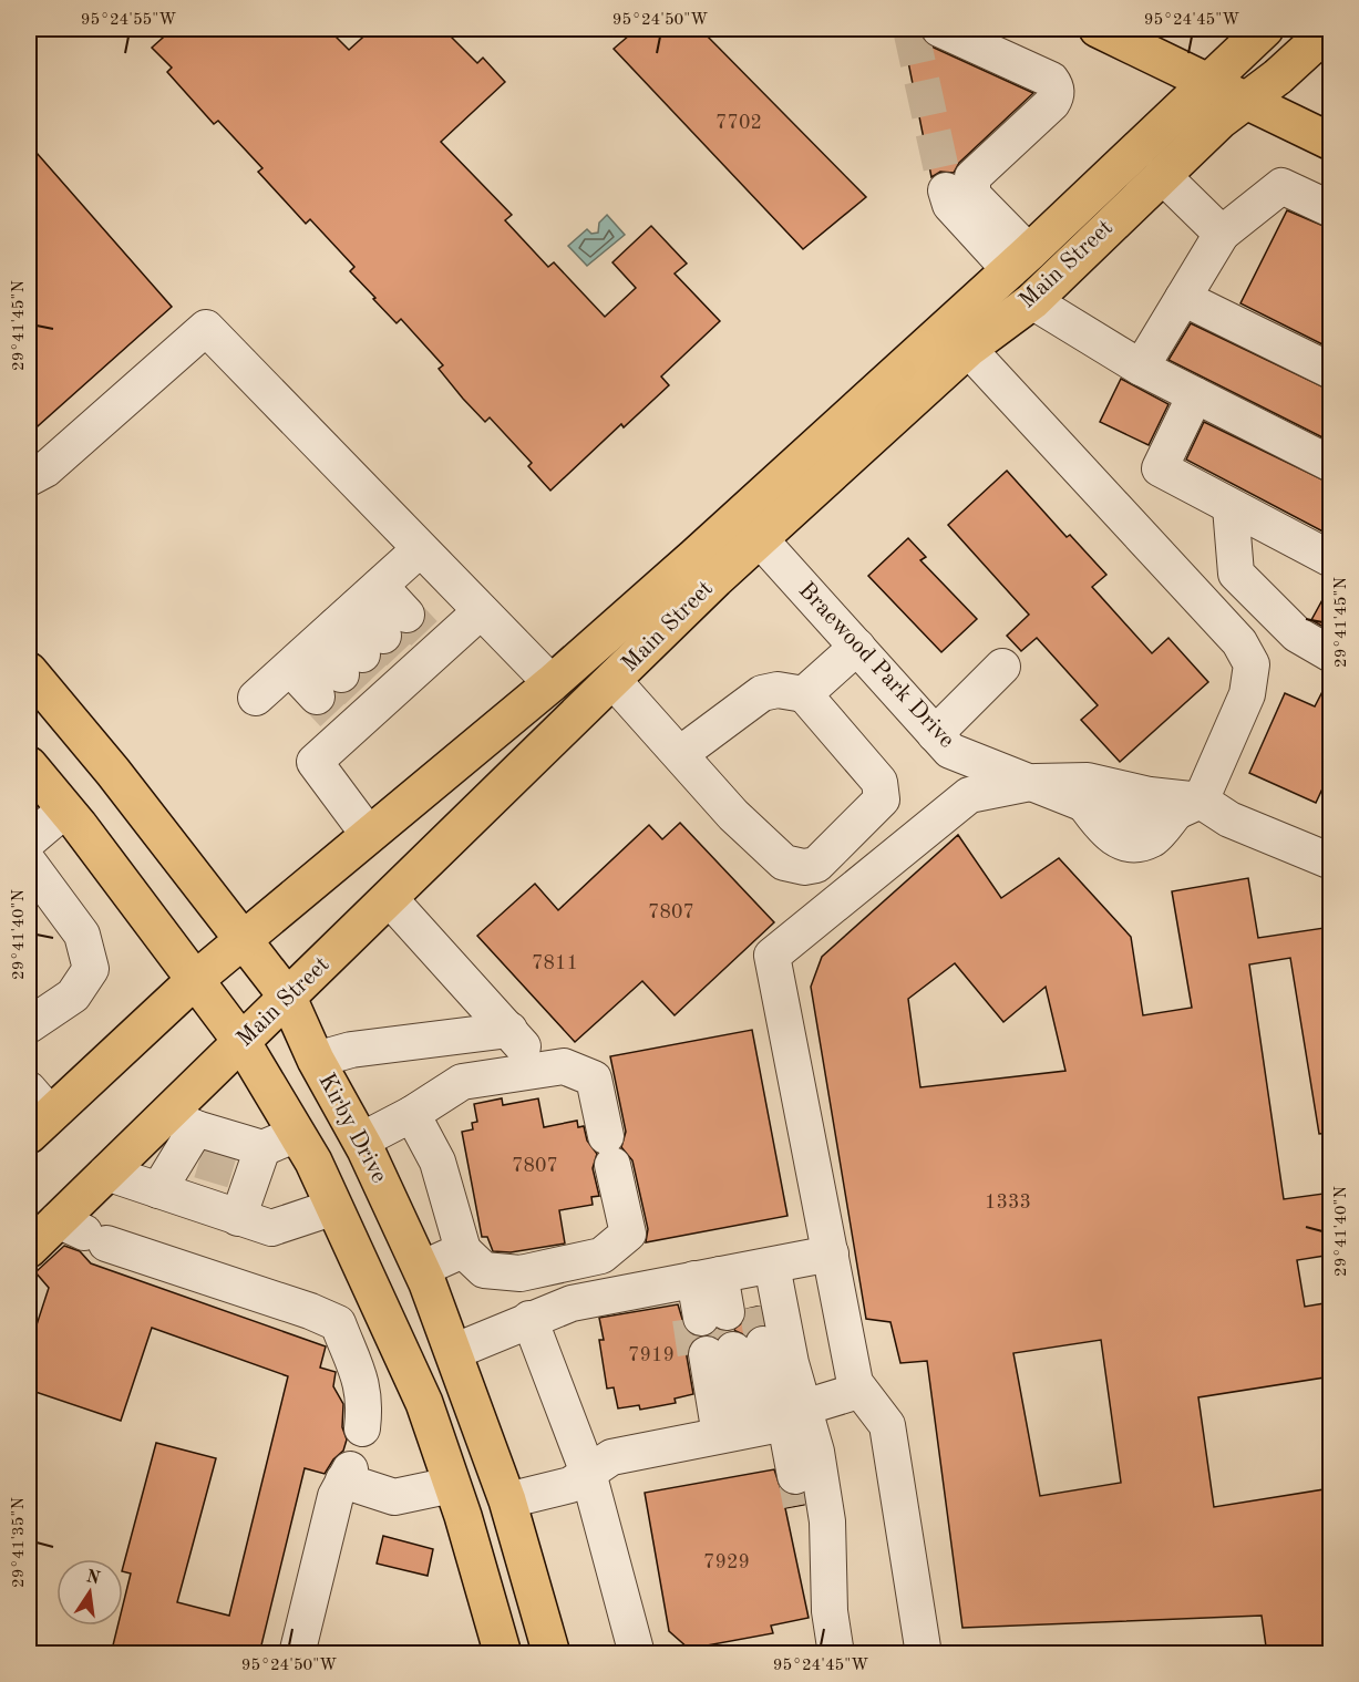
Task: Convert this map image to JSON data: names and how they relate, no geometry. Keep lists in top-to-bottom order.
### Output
{
  "streets": {
    "main road": ["Main Street", "Kirby Drive"],
    "street": ["Braewood Park Drive"]
  },
  "crossings": [
    ["Main Street", "Braewood Park Drive"],
    ["Main Street", "Kirby Drive"]
  ],
  "house_numbers": [
    "7702",
    "7807",
    "7811",
    "7807",
    "1333",
    "7919",
    "7929"
  ],
  "north": "top",
  "coordinates": [
    "95°24'55\"W",
    "95°24'50\"W",
    "95°24'45\"W",
    "29°41'45\"N",
    "29°41'40\"N",
    "29°41'35\"N"
  ]
}
